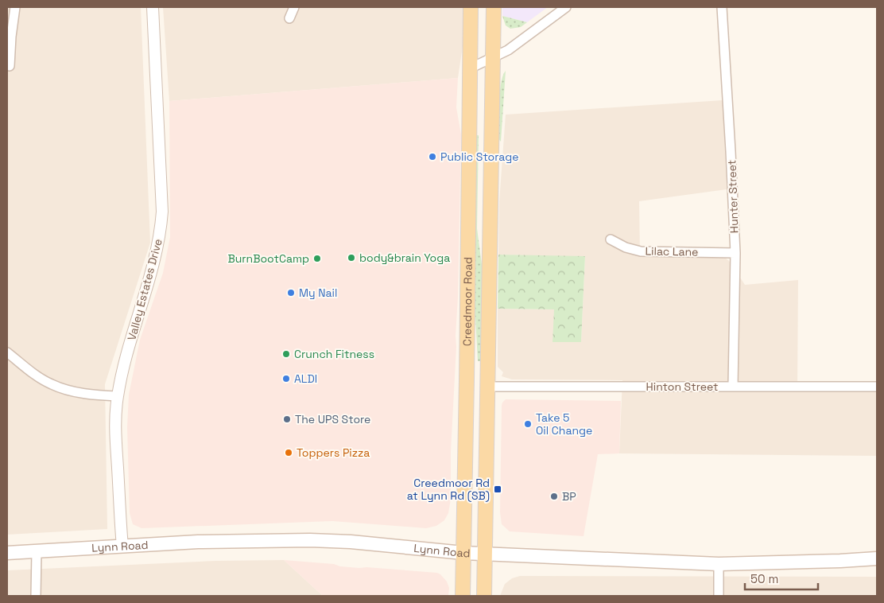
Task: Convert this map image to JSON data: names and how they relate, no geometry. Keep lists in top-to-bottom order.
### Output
{
  "streets": {
    "main road": ["Creedmoor Road", "Lynn Road"],
    "street": [
      "Hunter Street",
      "Lilac Lane",
      "Valley Estates Drive",
      "Hinton Street"
    ]
  },
  "crossings": [
    ["Hunter Street", "Lilac Lane"],
    ["Hunter Street", "Hinton Street"],
    ["Valley Estates Drive", "Lynn Road"],
    ["Creedmoor Road", "Hinton Street"],
    ["Creedmoor Road", "Lynn Road"]
  ],
  "places": {
    "other": [
      "Public Storage",
      "body&brain Yoga",
      "BurnBootCamp",
      "My Nail",
      "Crunch Fitness",
      "ALDI",
      "The UPS Store",
      "Take 5 Oil Change",
      "Toppers Pizza",
      "BP"
    ],
    "transit": ["Creedmoor Rd at Lynn Rd (SB)"]
  },
  "scale_bar": "50 m"
}
